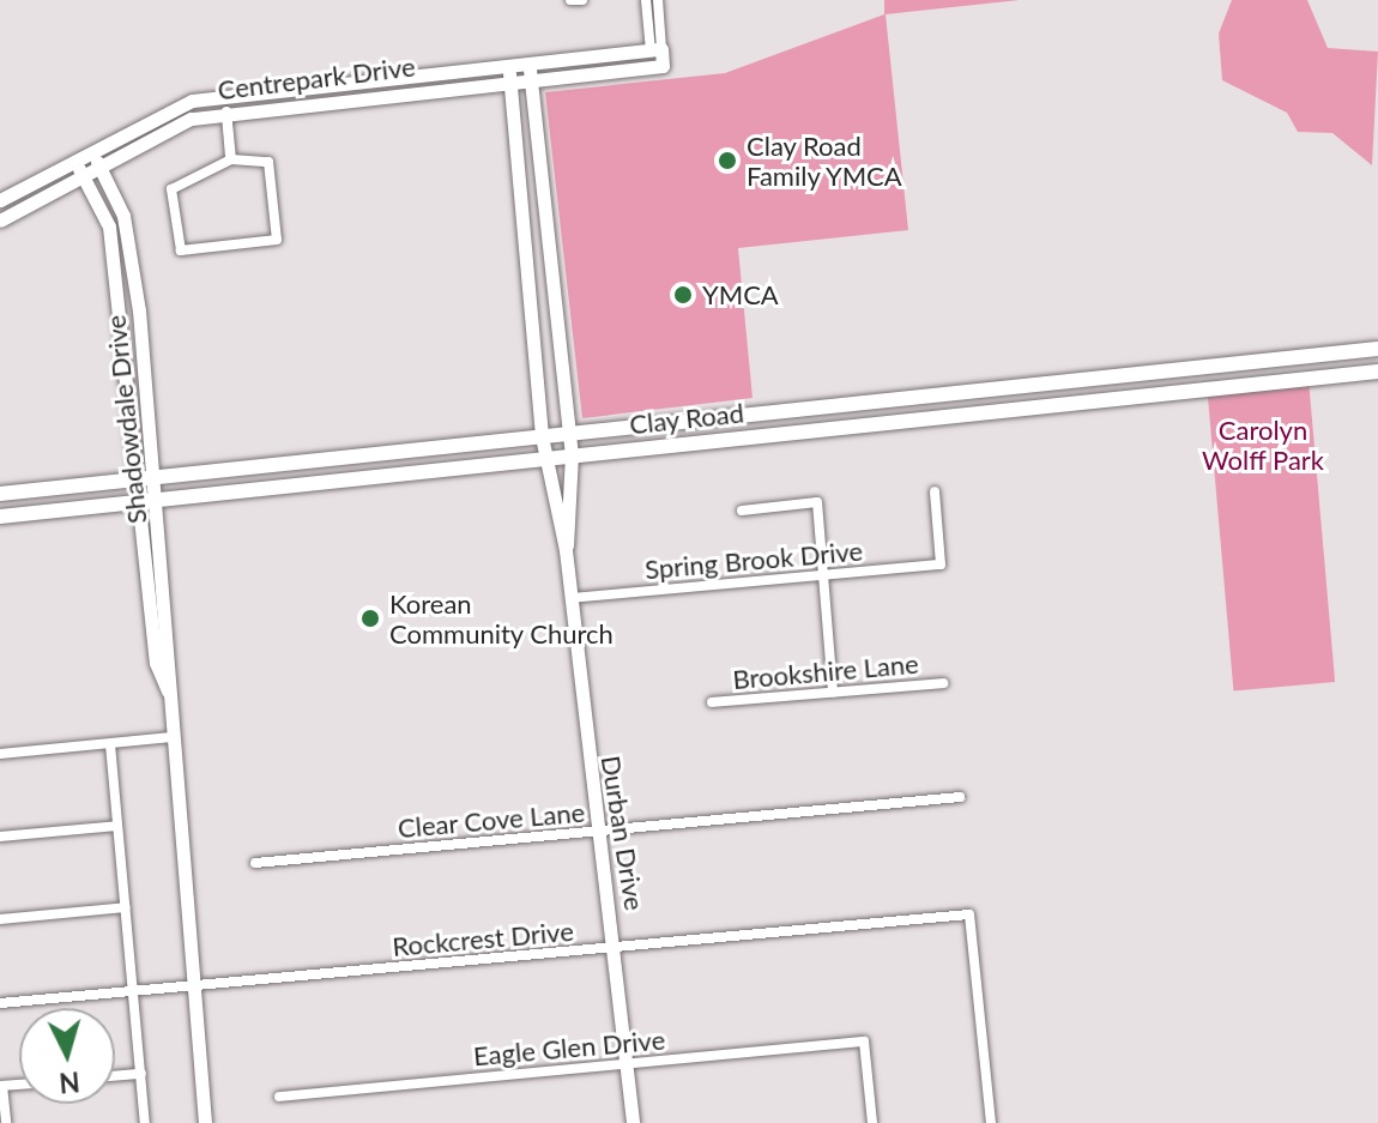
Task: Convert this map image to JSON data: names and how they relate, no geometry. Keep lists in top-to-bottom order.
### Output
{
  "streets": {
    "main road": ["Clay Road"],
    "street": [
      "Centrepark Drive",
      "Shadowdale Drive",
      "Spring Brook Drive",
      "Brookshire Lane",
      "Clear Cove Lane",
      "Durban Drive",
      "Rockcrest Drive",
      "Eagle Glen Drive"
    ]
  },
  "crossings": [
    ["Centrepark Drive", "Shadowdale Drive"],
    ["Centrepark Drive", "Durban Drive"],
    ["Clay Road", "Shadowdale Drive"],
    ["Clay Road", "Durban Drive"],
    ["Shadowdale Drive", "Rockcrest Drive"],
    ["Spring Brook Drive", "Durban Drive"],
    ["Clear Cove Lane", "Durban Drive"],
    ["Durban Drive", "Rockcrest Drive"],
    ["Durban Drive", "Eagle Glen Drive"]
  ],
  "parks": ["Carolyn Wolff Park"],
  "places": ["Clay Road Family YMCA", "YMCA", "Korean Community Church"],
  "north": "bottom"
}
